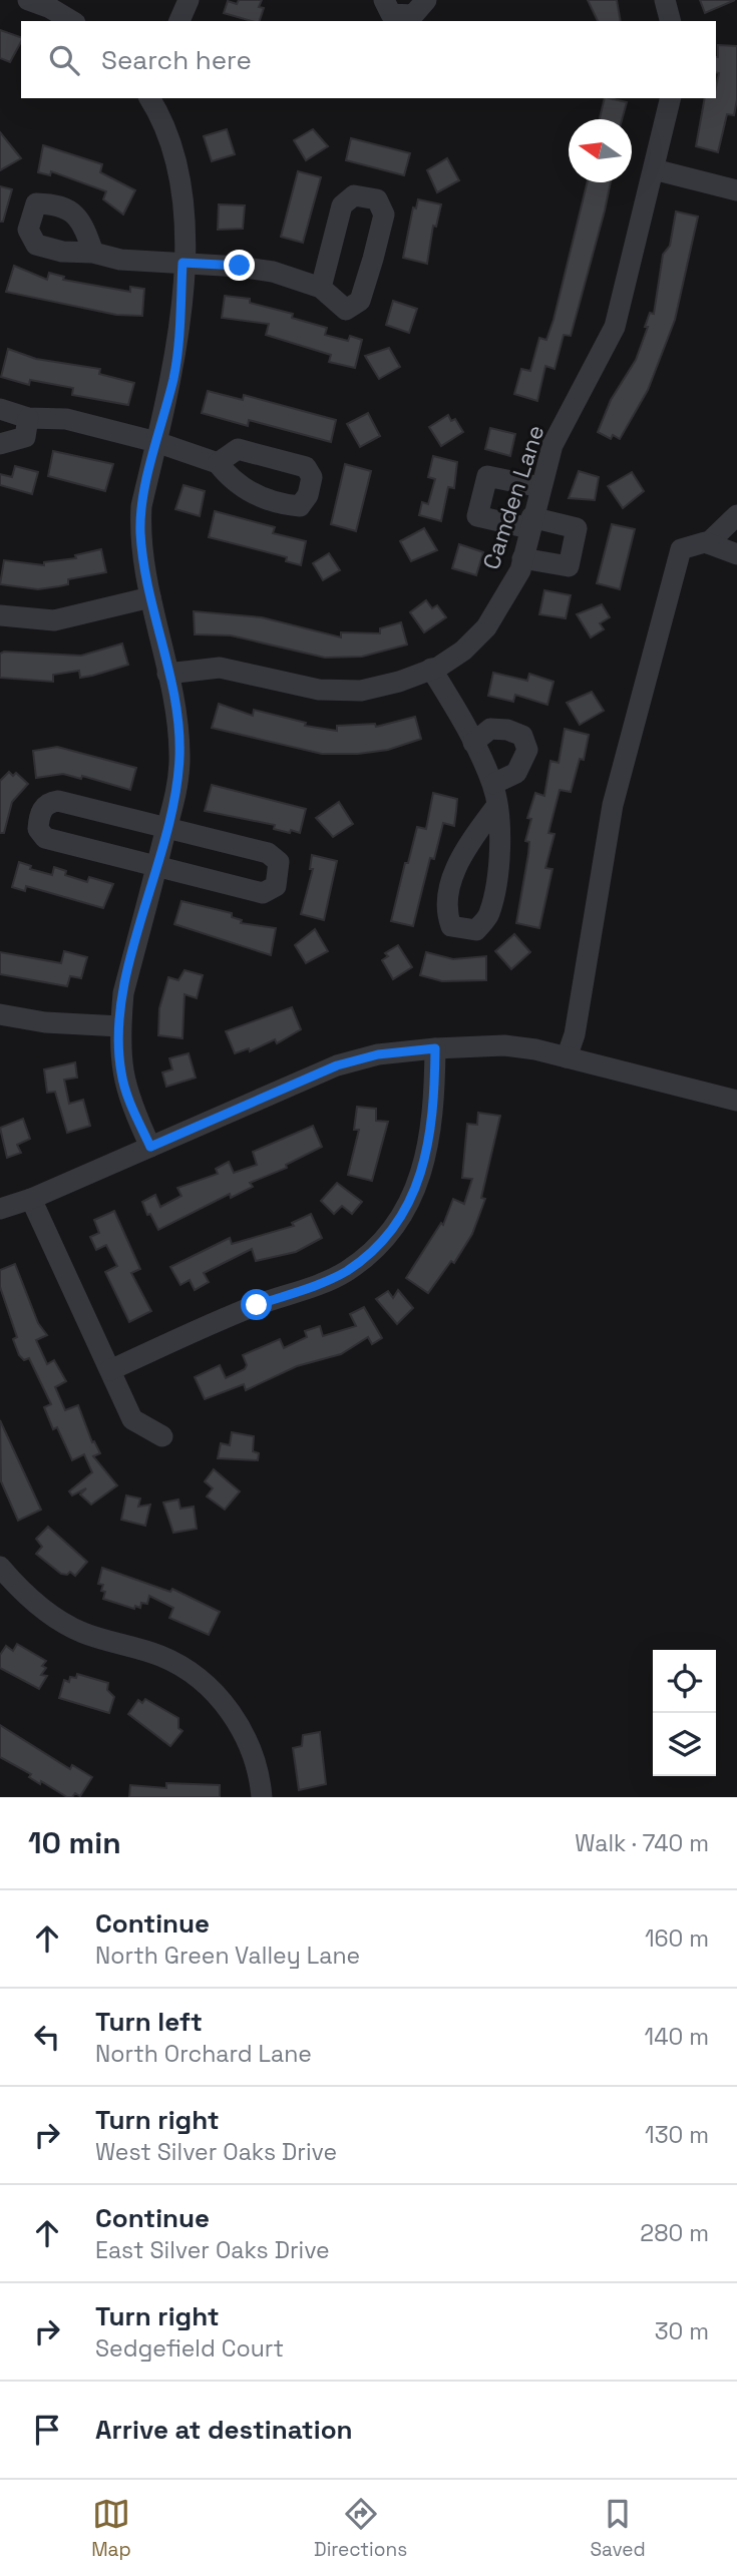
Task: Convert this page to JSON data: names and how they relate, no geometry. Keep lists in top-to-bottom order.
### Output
{
  "streets": {
    "street": ["Camden Lane"]
  },
  "north": "left",
  "page": {
    "search": "Search here",
    "heading": ["10 min", "Walk · 740 m"],
    "list": [
      ["Continue", "North Green Valley Lane", "160 m"],
      ["Turn left", "North Orchard Lane", "140 m"],
      ["Turn right", "West Silver Oaks Drive", "130 m"],
      ["Continue", "East Silver Oaks Drive", "280 m"],
      ["Turn right", "Sedgefield Court", "30 m"],
      "Arrive at destination"
    ],
    "nav": ["Map", "Directions", "Saved"]
  }
}
